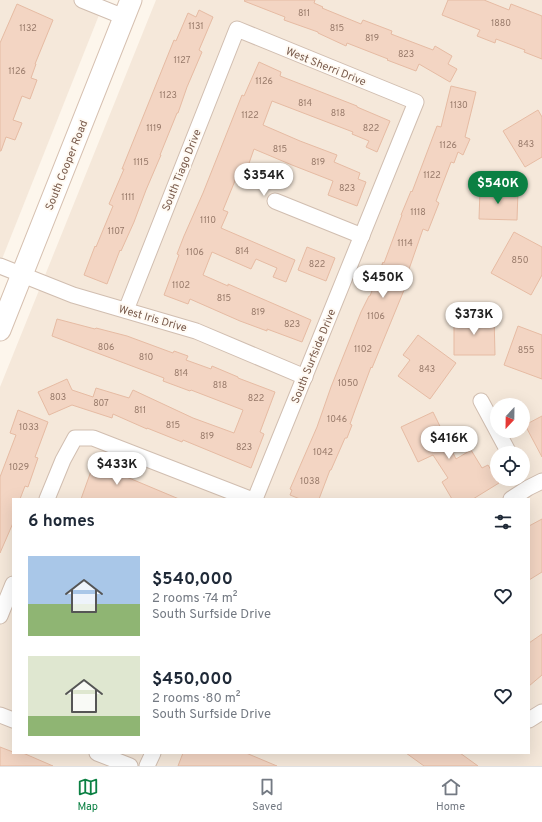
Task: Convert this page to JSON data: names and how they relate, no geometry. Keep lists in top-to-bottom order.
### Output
{
  "streets": {
    "main road": ["South Cooper Road"],
    "street": [
      "West Sherri Drive",
      "South Tiago Drive",
      "West Iris Drive",
      "South Surfside Drive"
    ]
  },
  "crossings": [
    ["West Sherri Drive", "South Tiago Drive"],
    ["West Sherri Drive", "South Surfside Drive"],
    ["South Cooper Road", "West Iris Drive"],
    ["South Tiago Drive", "West Iris Drive"],
    ["West Iris Drive", "South Surfside Drive"]
  ],
  "house_numbers": [
    "811",
    "1880",
    "1131",
    "1132",
    "815",
    "819",
    "823",
    "1127",
    "1126",
    "1126",
    "1123",
    "814",
    "1130",
    "818",
    "1122",
    "1119",
    "822",
    "843",
    "1126",
    "815",
    "1115",
    "819",
    "1122",
    "823",
    "1111",
    "1118",
    "1110",
    "1107",
    "1114",
    "814",
    "1106",
    "850",
    "822",
    "1102",
    "815",
    "819",
    "1106",
    "823",
    "806",
    "1102",
    "855",
    "810",
    "843",
    "814",
    "1050",
    "818",
    "803",
    "822",
    "807",
    "811",
    "1046",
    "815",
    "1033",
    "819",
    "823",
    "1042",
    "1029",
    "1038"
  ],
  "north": "bottom",
  "page": {
    "price": [
      "$354K",
      "$540K",
      "$450K",
      "$373K",
      "$416K",
      "$433K"
    ],
    "heading": "6 homes",
    "list": [
      {
        "name": "$540,000",
        "note": "2 rooms · 74 m² · South Surfside Drive"
      },
      {
        "name": "$450,000",
        "note": "2 rooms · 80 m² · South Surfside Drive"
      }
    ],
    "tabs": ["Map", "Saved", "Home"]
  }
}
